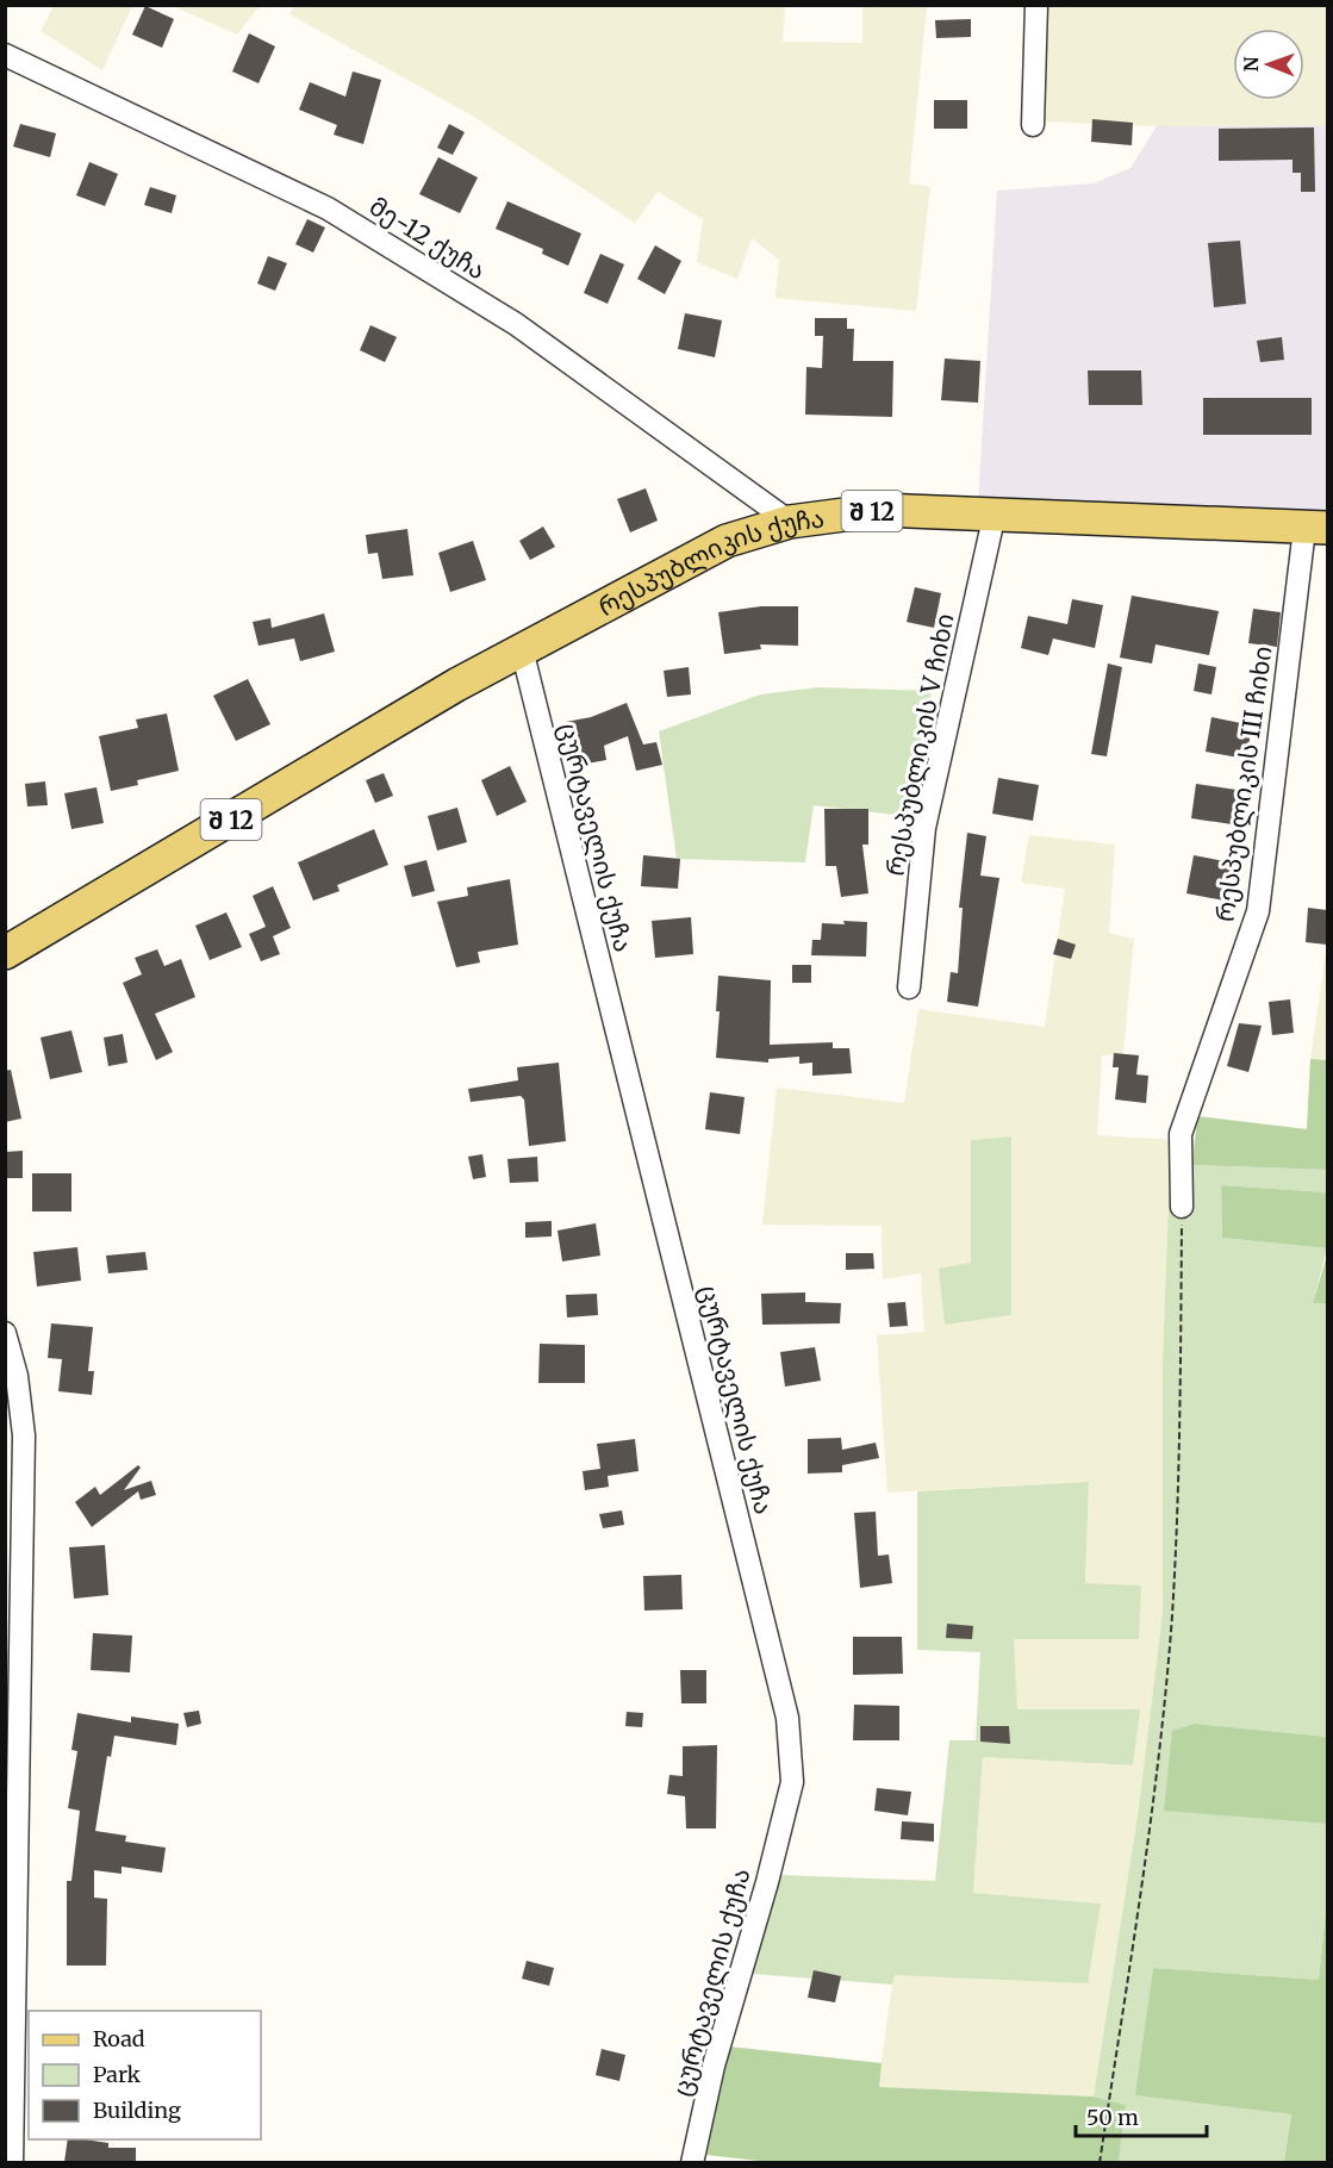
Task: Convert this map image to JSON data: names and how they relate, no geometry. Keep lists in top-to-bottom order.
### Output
{
  "streets": {
    "main road": ["შ 12", "რესპუბლიკის ქუჩა"],
    "street": [
      "მე-12 ქუჩა",
      "რესპუბლიკის V ჩიხი",
      "რესპუბლიკის III ჩიხი",
      "ცურტაველის ქუჩა"
    ]
  },
  "crossings": [
    ["მე-12 ქუჩა", "რესპუბლიკის ქუჩა"],
    ["რესპუბლიკის ქუჩა", "რესპუბლიკის V ჩიხი"],
    ["რესპუბლიკის ქუჩა", "რესპუბლიკის III ჩიხი"],
    ["რესპუბლიკის ქუჩა", "ცურტაველის ქუჩა"]
  ],
  "legend": ["Road", "Park", "Building"],
  "scale_bar": "50 m",
  "north": "left"
}
